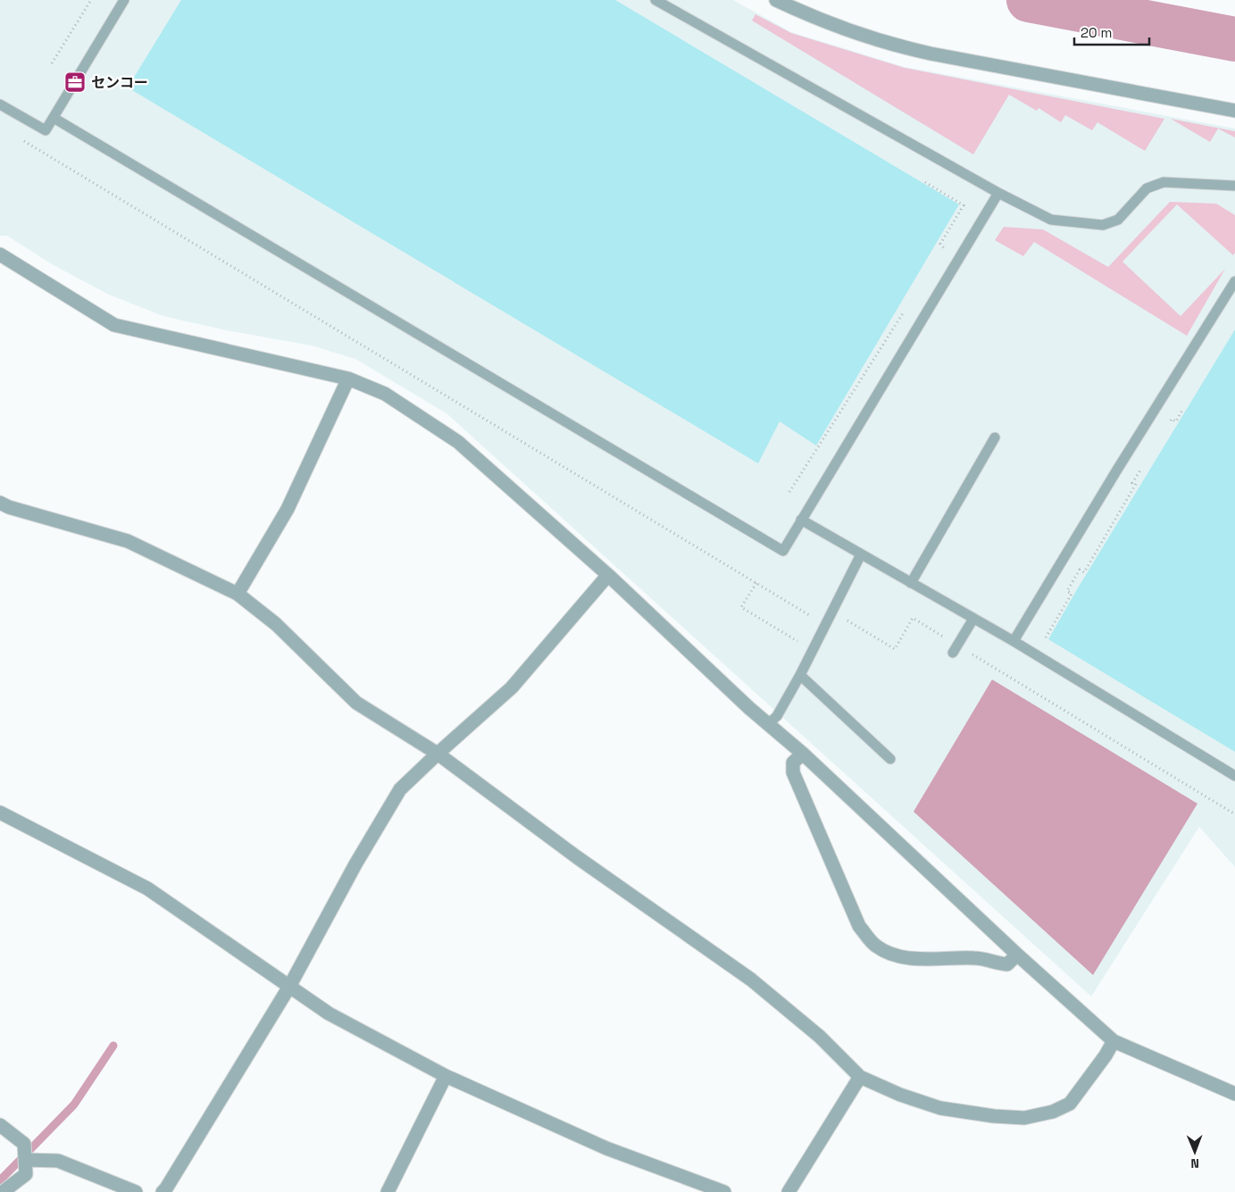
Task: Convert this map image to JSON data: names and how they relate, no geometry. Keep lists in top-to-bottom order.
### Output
{
  "places": {
    "office": ["センコー"]
  },
  "scale_bar": "20 m",
  "north": "bottom"
}
